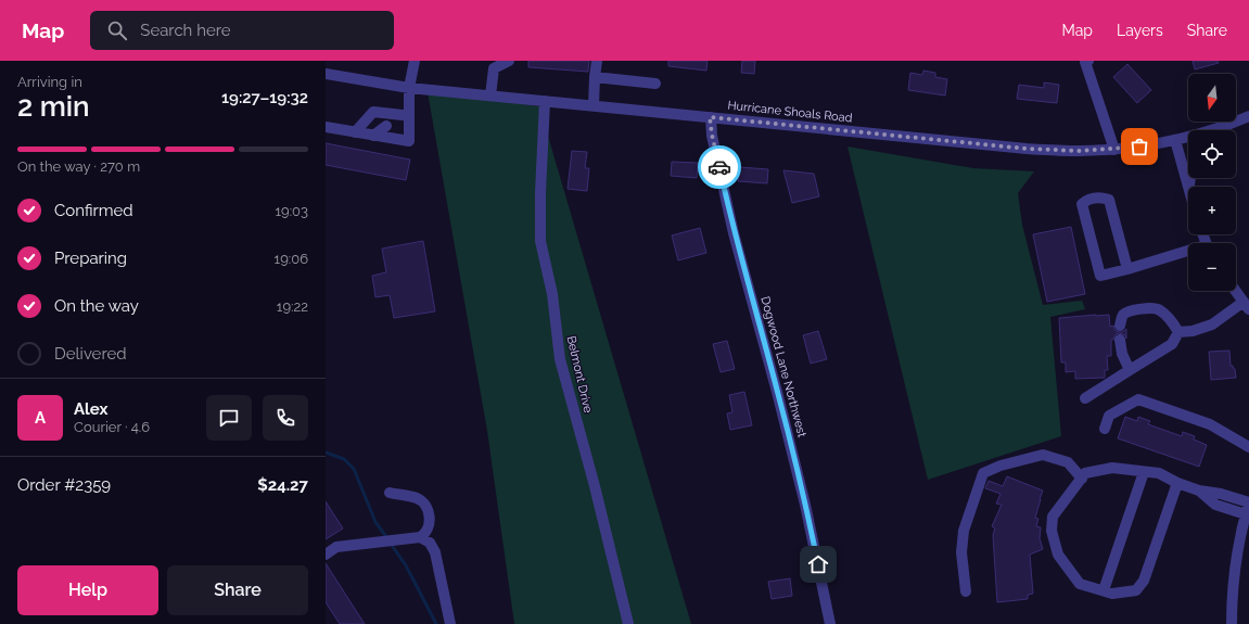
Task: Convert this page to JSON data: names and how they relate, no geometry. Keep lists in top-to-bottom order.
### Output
{
  "streets": {
    "street": ["Hurricane Shoals Road", "Dogwood Lane Northwest", "Belmont Drive"]
  },
  "crossings": [
    ["Hurricane Shoals Road", "Dogwood Lane Northwest"],
    ["Hurricane Shoals Road", "Belmont Drive"]
  ],
  "north": "bottom",
  "page": {
    "header": "Map",
    "search": "Search here",
    "nav": ["Map", "Layers", "Share"],
    "heading": ["2 min", "Arriving in", "19:27–19:32"],
    "panel": [
      "Alex",
      "Courier · 4.6",
      "Order #2359",
      "$24.27"
    ],
    "map_buttons": ["+", "−"],
    "bar": "On the way · 270 m",
    "list": [
      ["Confirmed", "19:03"],
      ["Preparing", "19:06"],
      ["On the way", "19:22"],
      "Delivered"
    ],
    "round": "A",
    "buttons": ["Help", "Share"]
  }
}
